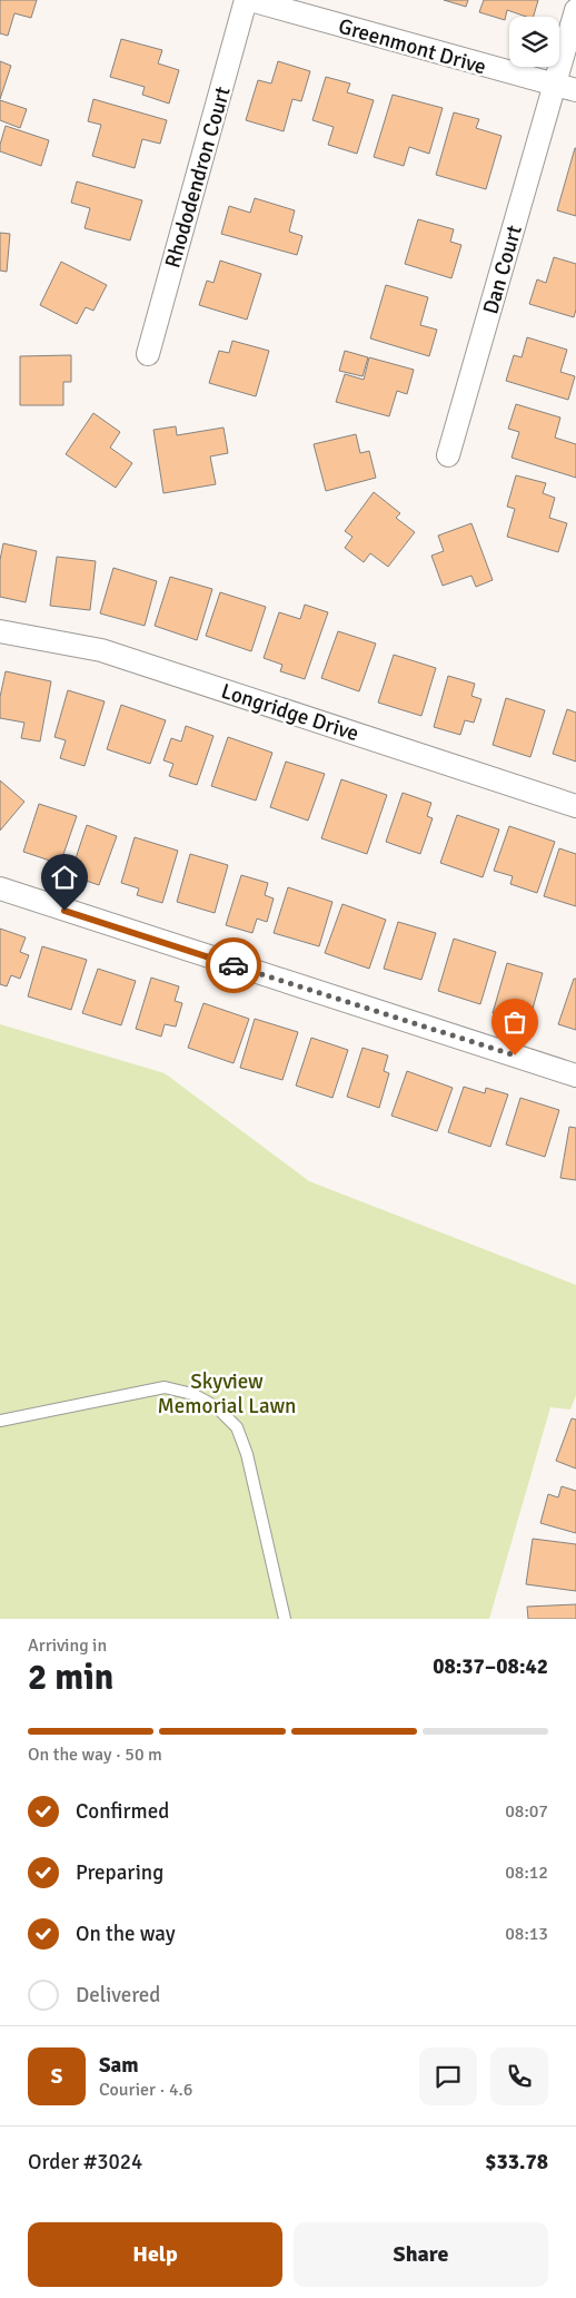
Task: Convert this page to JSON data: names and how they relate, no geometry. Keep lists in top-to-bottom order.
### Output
{
  "streets": {
    "street": [
      "Greenmont Drive",
      "Rhododendron Court",
      "Dan Court",
      "Longridge Drive"
    ]
  },
  "crossings": [
    ["Greenmont Drive", "Rhododendron Court"],
    ["Greenmont Drive", "Dan Court"]
  ],
  "parks": ["Skyview Memorial Lawn"],
  "page": {
    "heading": ["2 min", "Arriving in", "08:37–08:42"],
    "panel": [
      "Sam",
      "Courier · 4.6",
      "Order #3024",
      "$33.78"
    ],
    "bar": "On the way · 50 m",
    "list": [
      ["Confirmed", "08:07"],
      ["Preparing", "08:12"],
      ["On the way", "08:13"],
      "Delivered"
    ],
    "round": "S",
    "buttons": ["Help", "Share"]
  }
}
